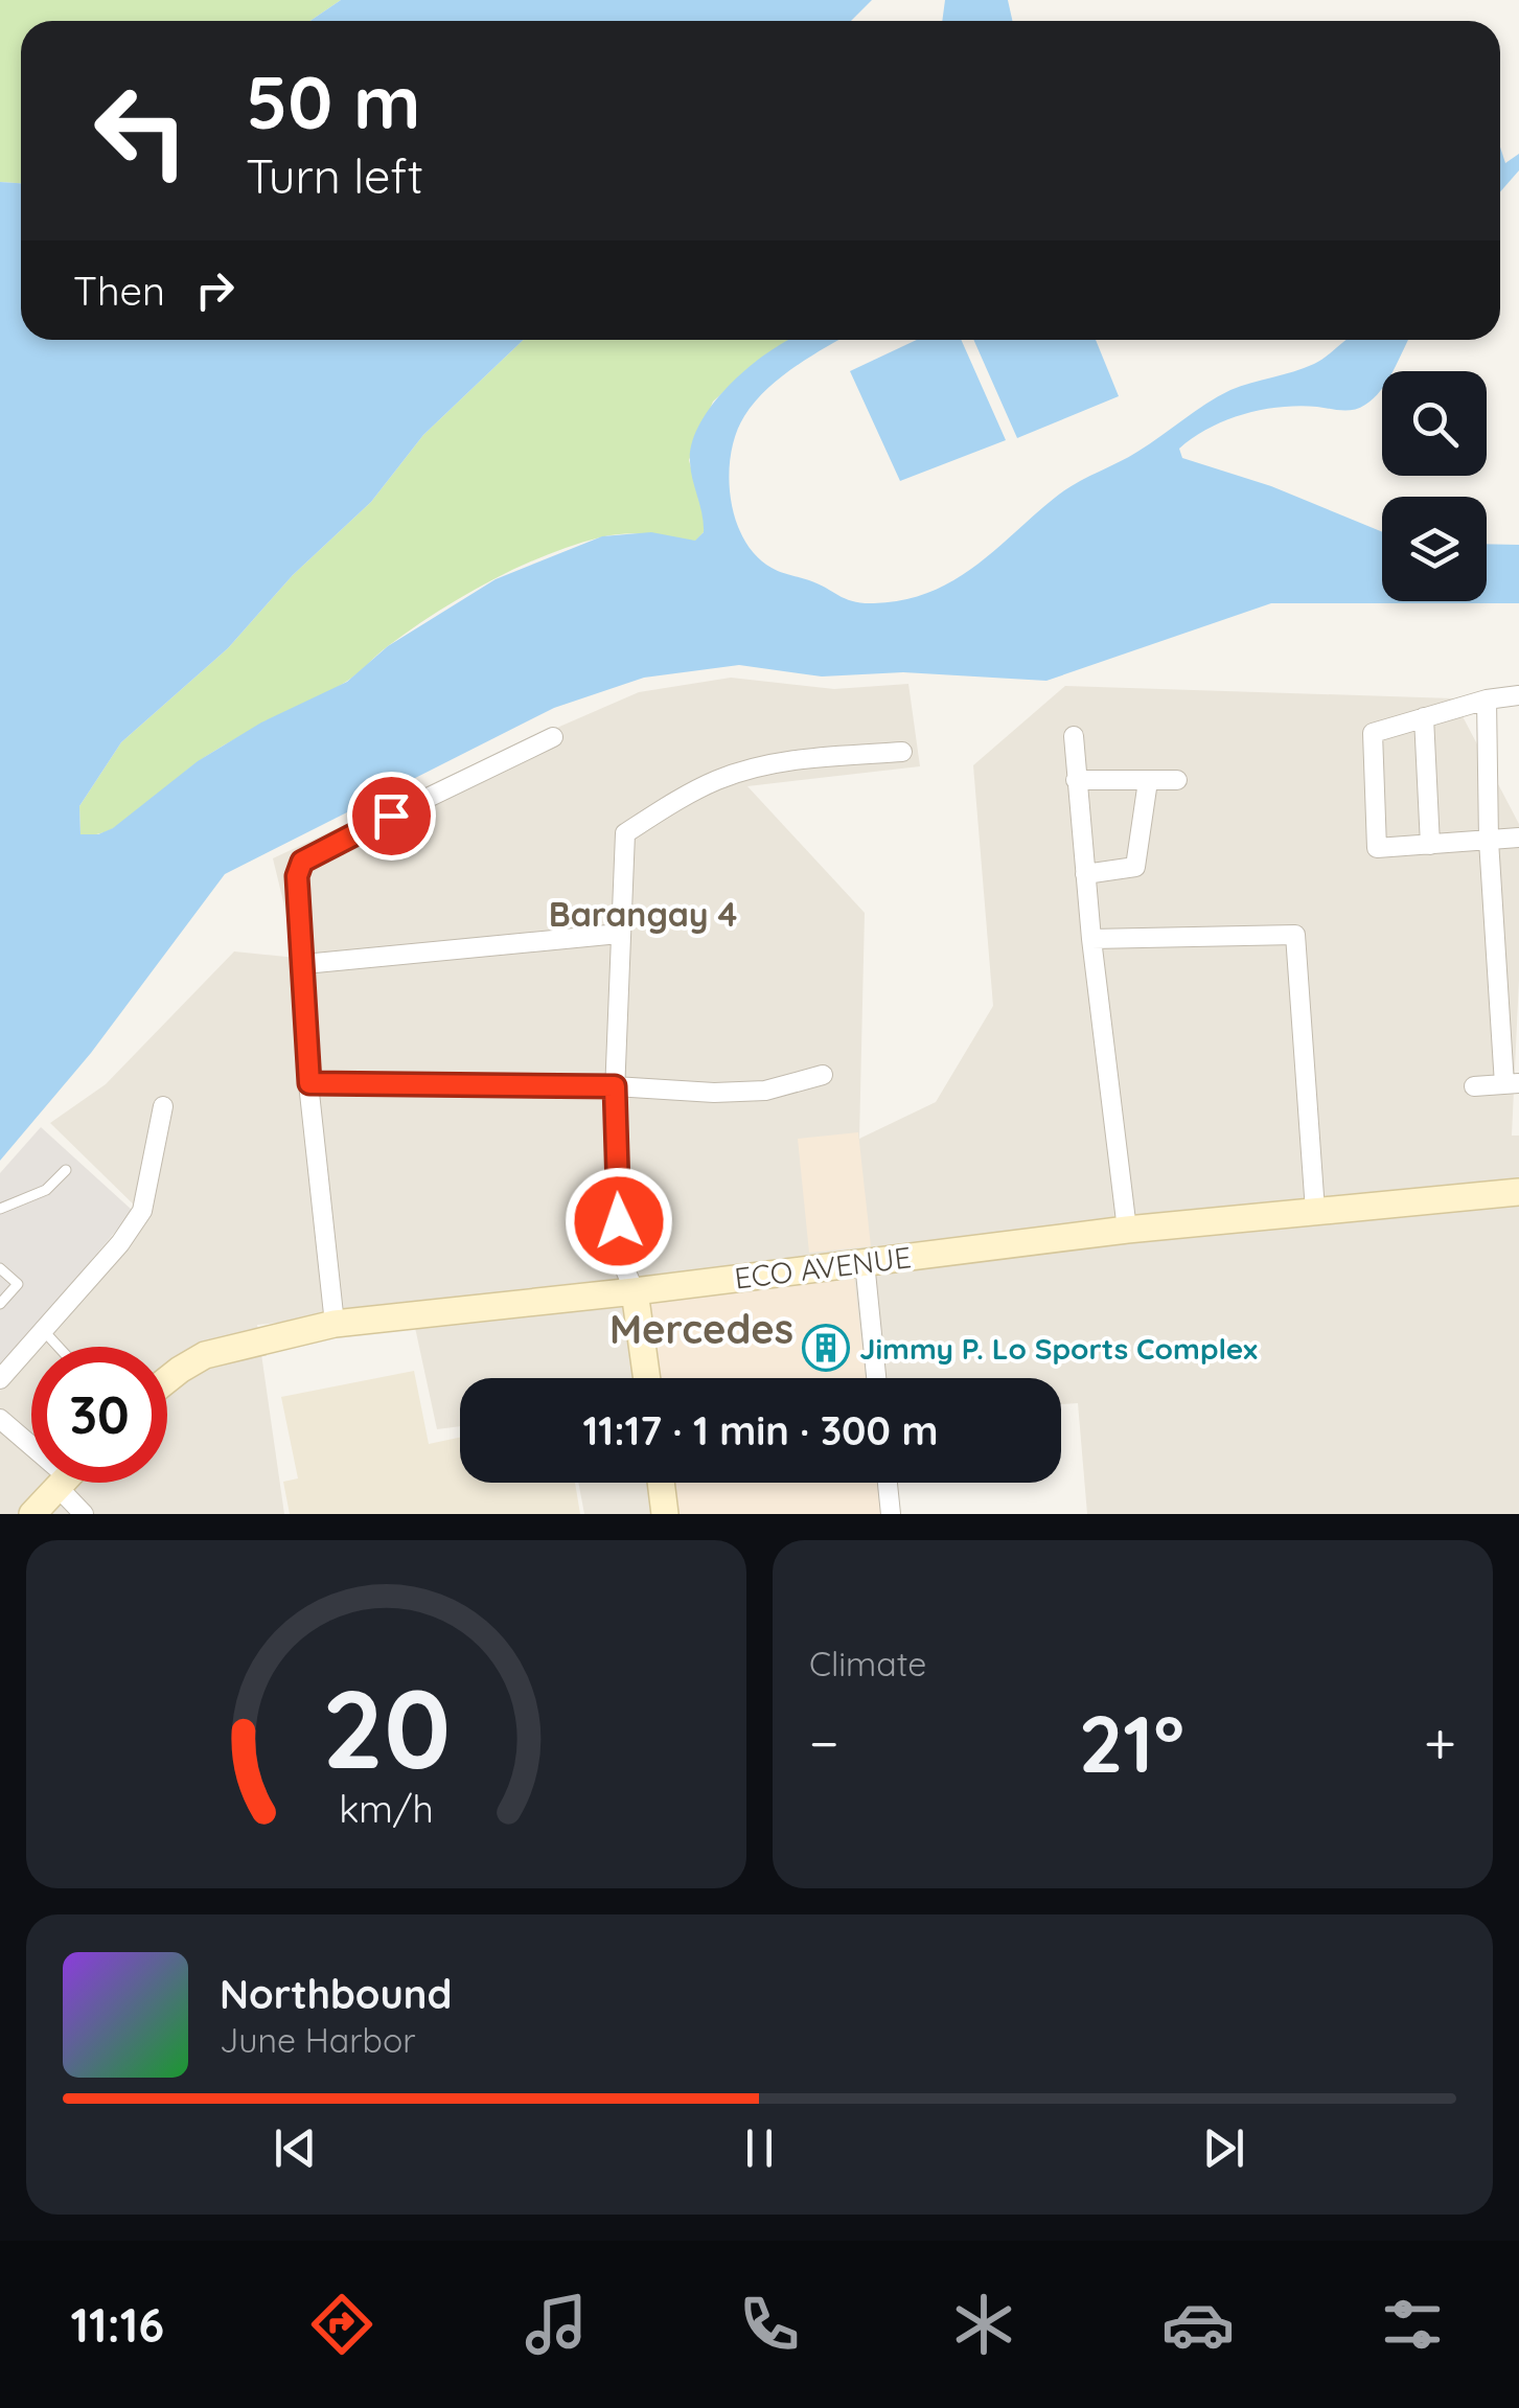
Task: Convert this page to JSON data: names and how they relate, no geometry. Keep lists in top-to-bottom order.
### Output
{
  "streets": {
    "main road": ["ECO AVENUE"]
  },
  "districts": ["Barangay 4", "Mercedes"],
  "places": {
    "building": ["Jimmy P. Lo Sports Complex"]
  },
  "page": {
    "turn": ["50 m", "Turn left"],
    "then": "Then",
    "limit": "30",
    "trip": "11:17 · 1 min · 300 m",
    "tile": "Climate",
    "heat": ["−", "21°", "+"],
    "song": ["Northbound", "June Harbor"],
    "tabs": "11:16",
    "gauge": ["20", "km/h"]
  }
}
